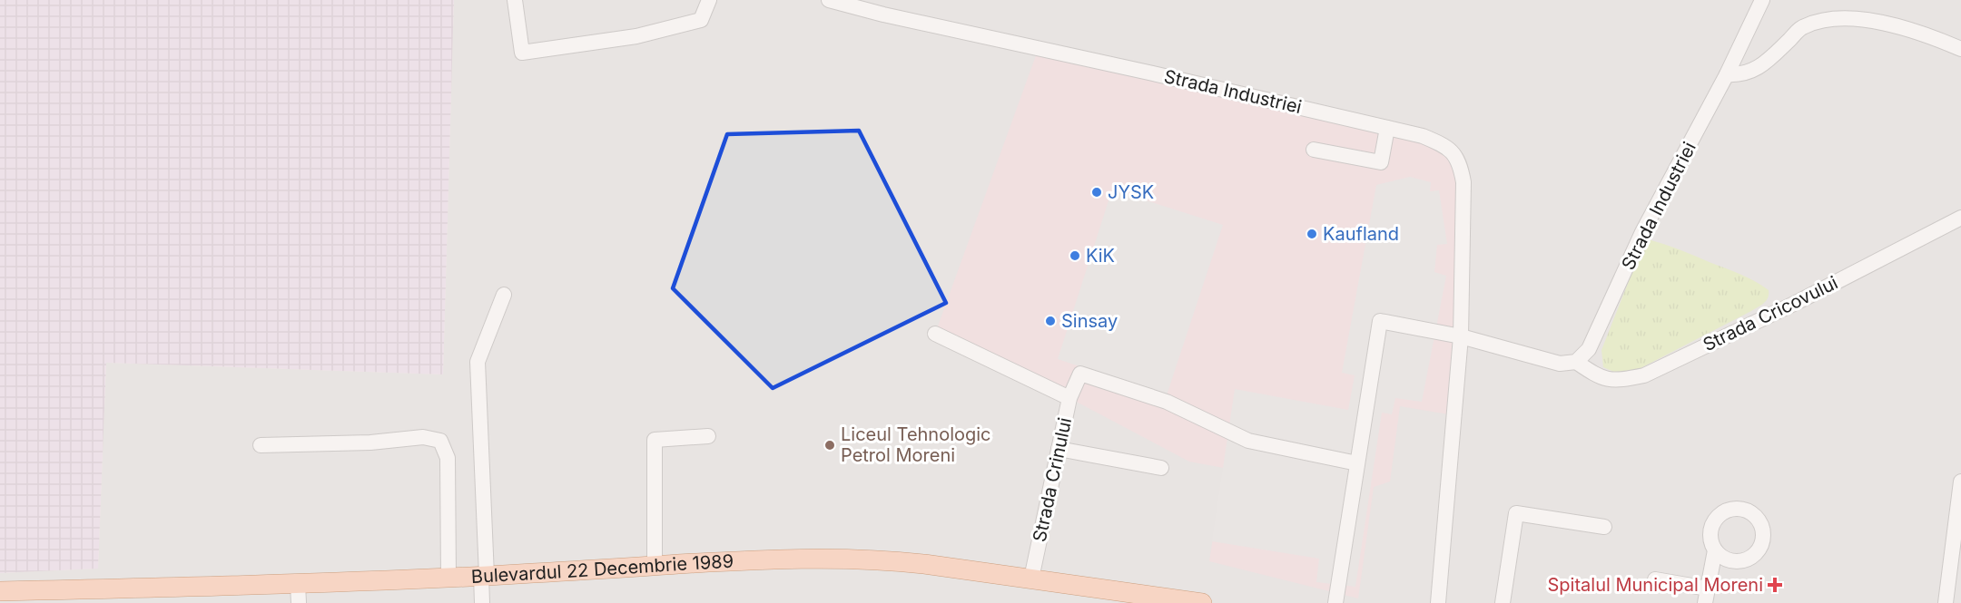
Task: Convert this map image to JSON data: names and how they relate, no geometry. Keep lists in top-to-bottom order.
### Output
{
  "streets": {
    "main road": ["Bulevardul 22 Decembrie 1989"],
    "street": ["Strada Industriei", "Strada Cricovului", "Strada Crinului"]
  },
  "crossings": [
    ["Strada Industriei", "Strada Cricovului"],
    ["Strada Crinului", "Bulevardul 22 Decembrie 1989"]
  ],
  "places": {
    "other": [
      "JYSK",
      "Kaufland",
      "KiK",
      "Sinsay",
      "Liceul Tehnologic Petrol Moreni"
    ],
    "health": ["Spitalul Municipal Moreni"]
  }
}
